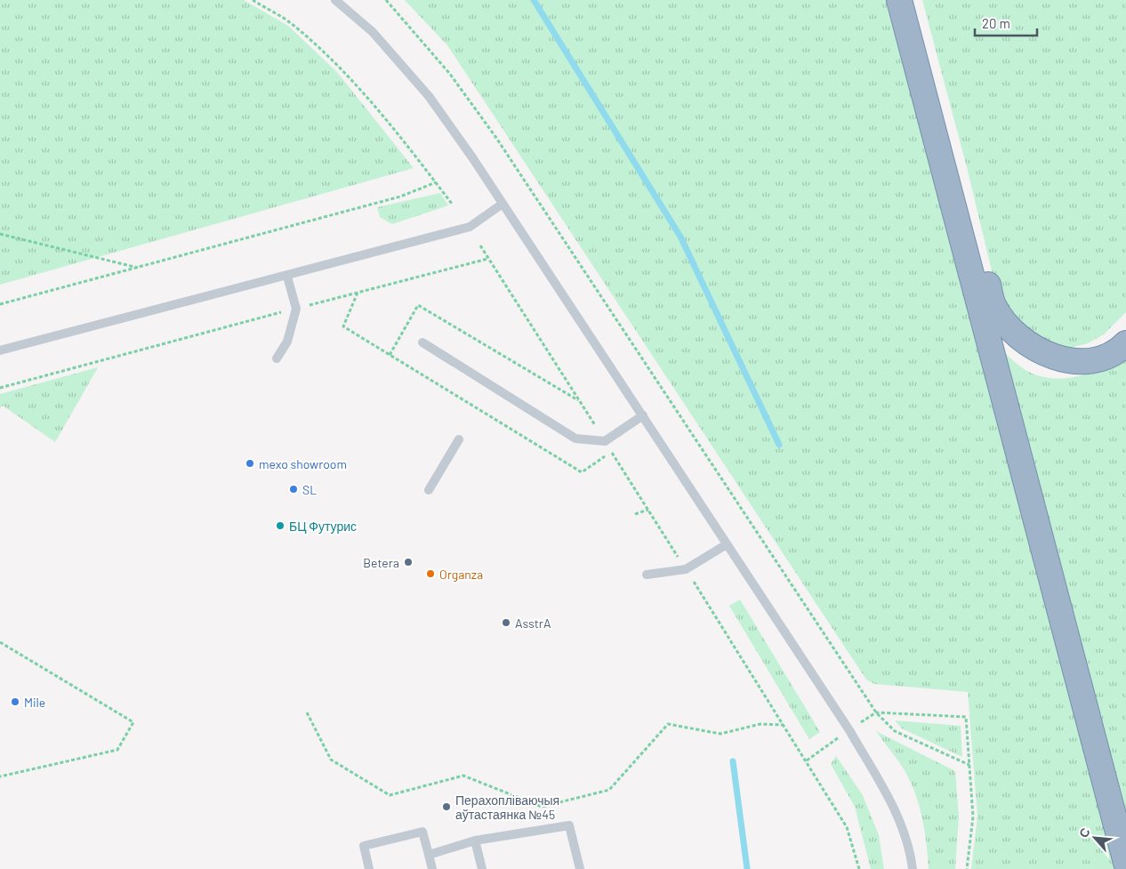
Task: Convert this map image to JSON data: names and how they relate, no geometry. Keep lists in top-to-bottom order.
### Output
{
  "places": [
    "mexo showroom",
    "SL",
    "БЦ Футурис",
    "Betera",
    "Organza",
    "AsstrA",
    "Mile",
    "Перахопліваючыя аўтастаянка №45"
  ],
  "scale_bar": "20 m",
  "north": "top left"
}
